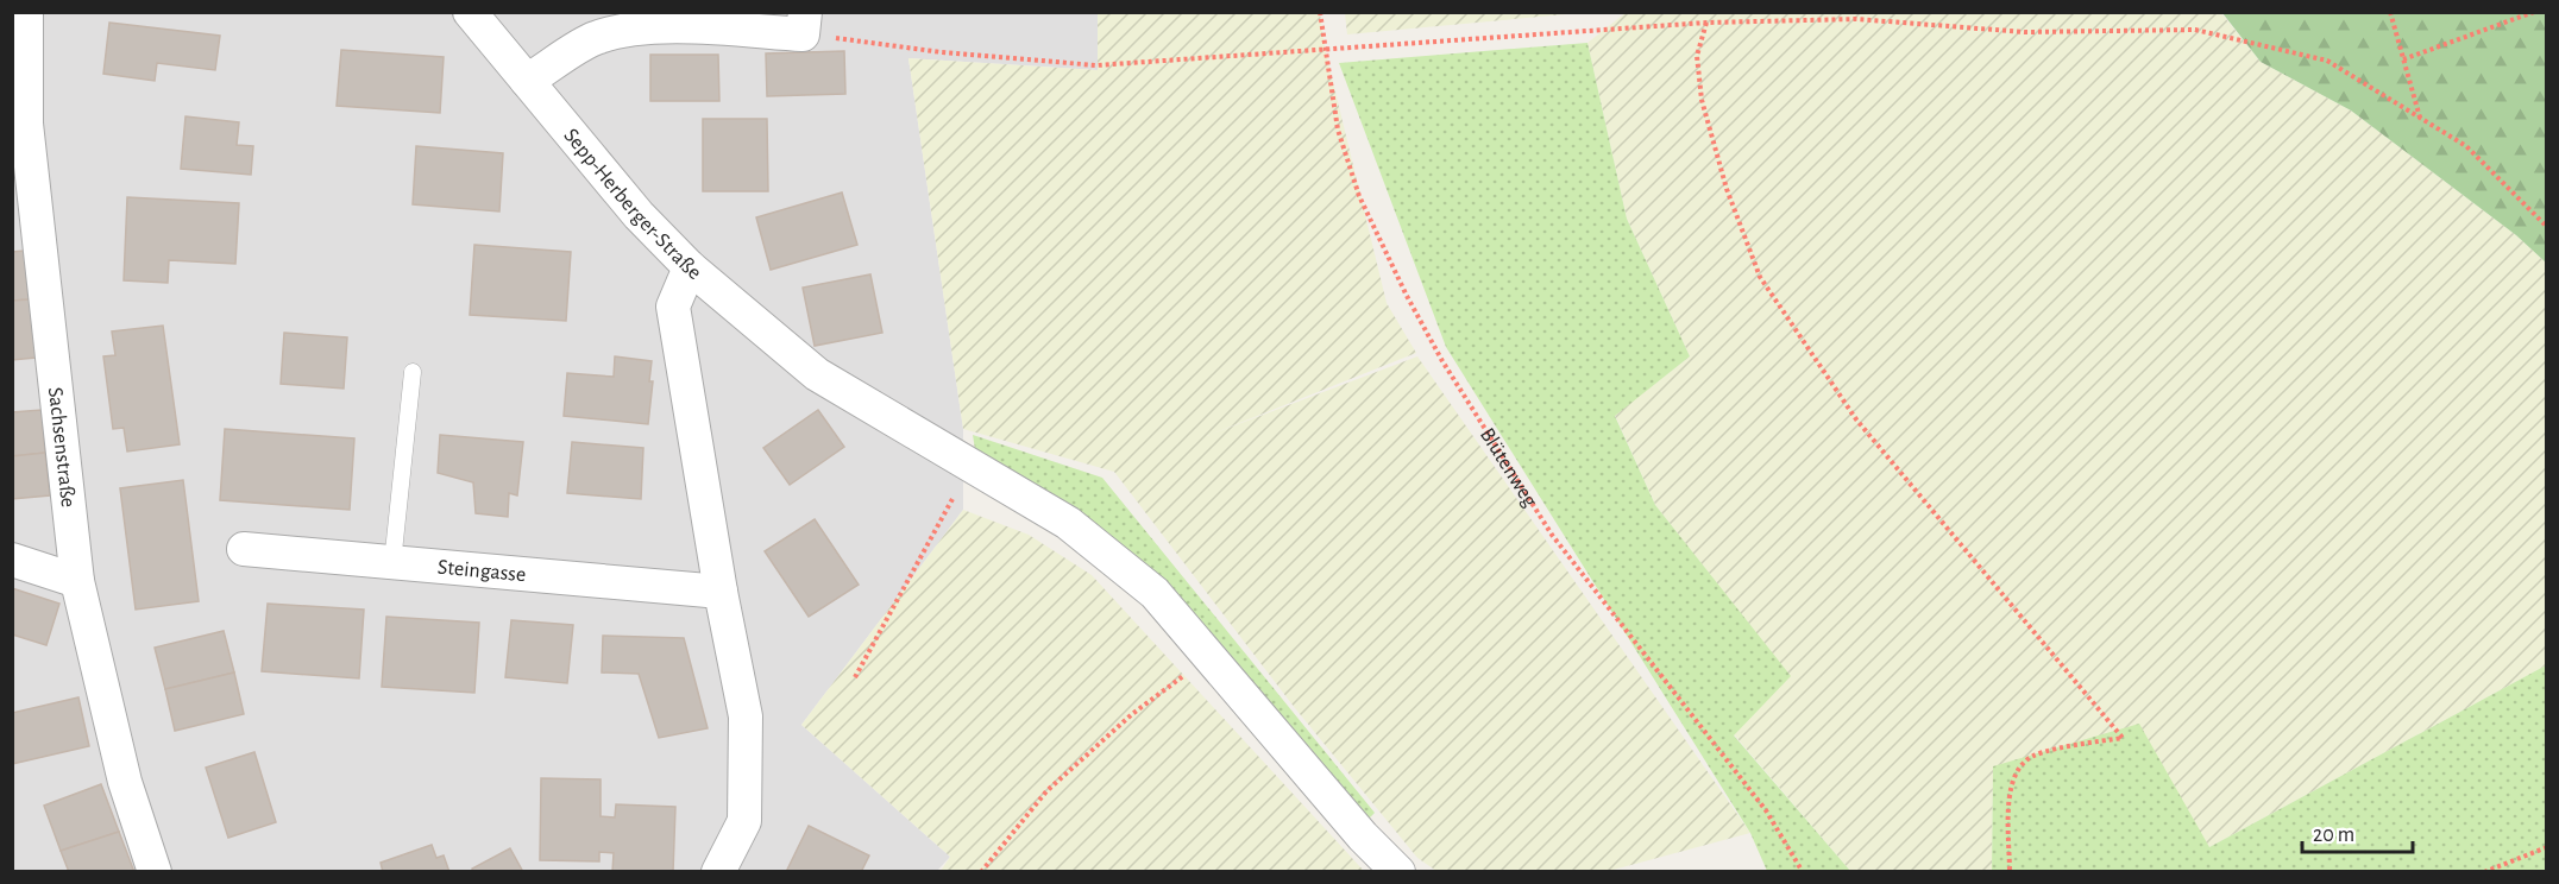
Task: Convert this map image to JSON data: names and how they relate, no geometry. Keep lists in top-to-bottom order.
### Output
{
  "streets": {
    "street": ["Sepp-Herberger-Straße", "Sachsenstraße", "Steingasse"],
    "path": ["Blütenweg"]
  },
  "scale_bar": "20 m"
}
